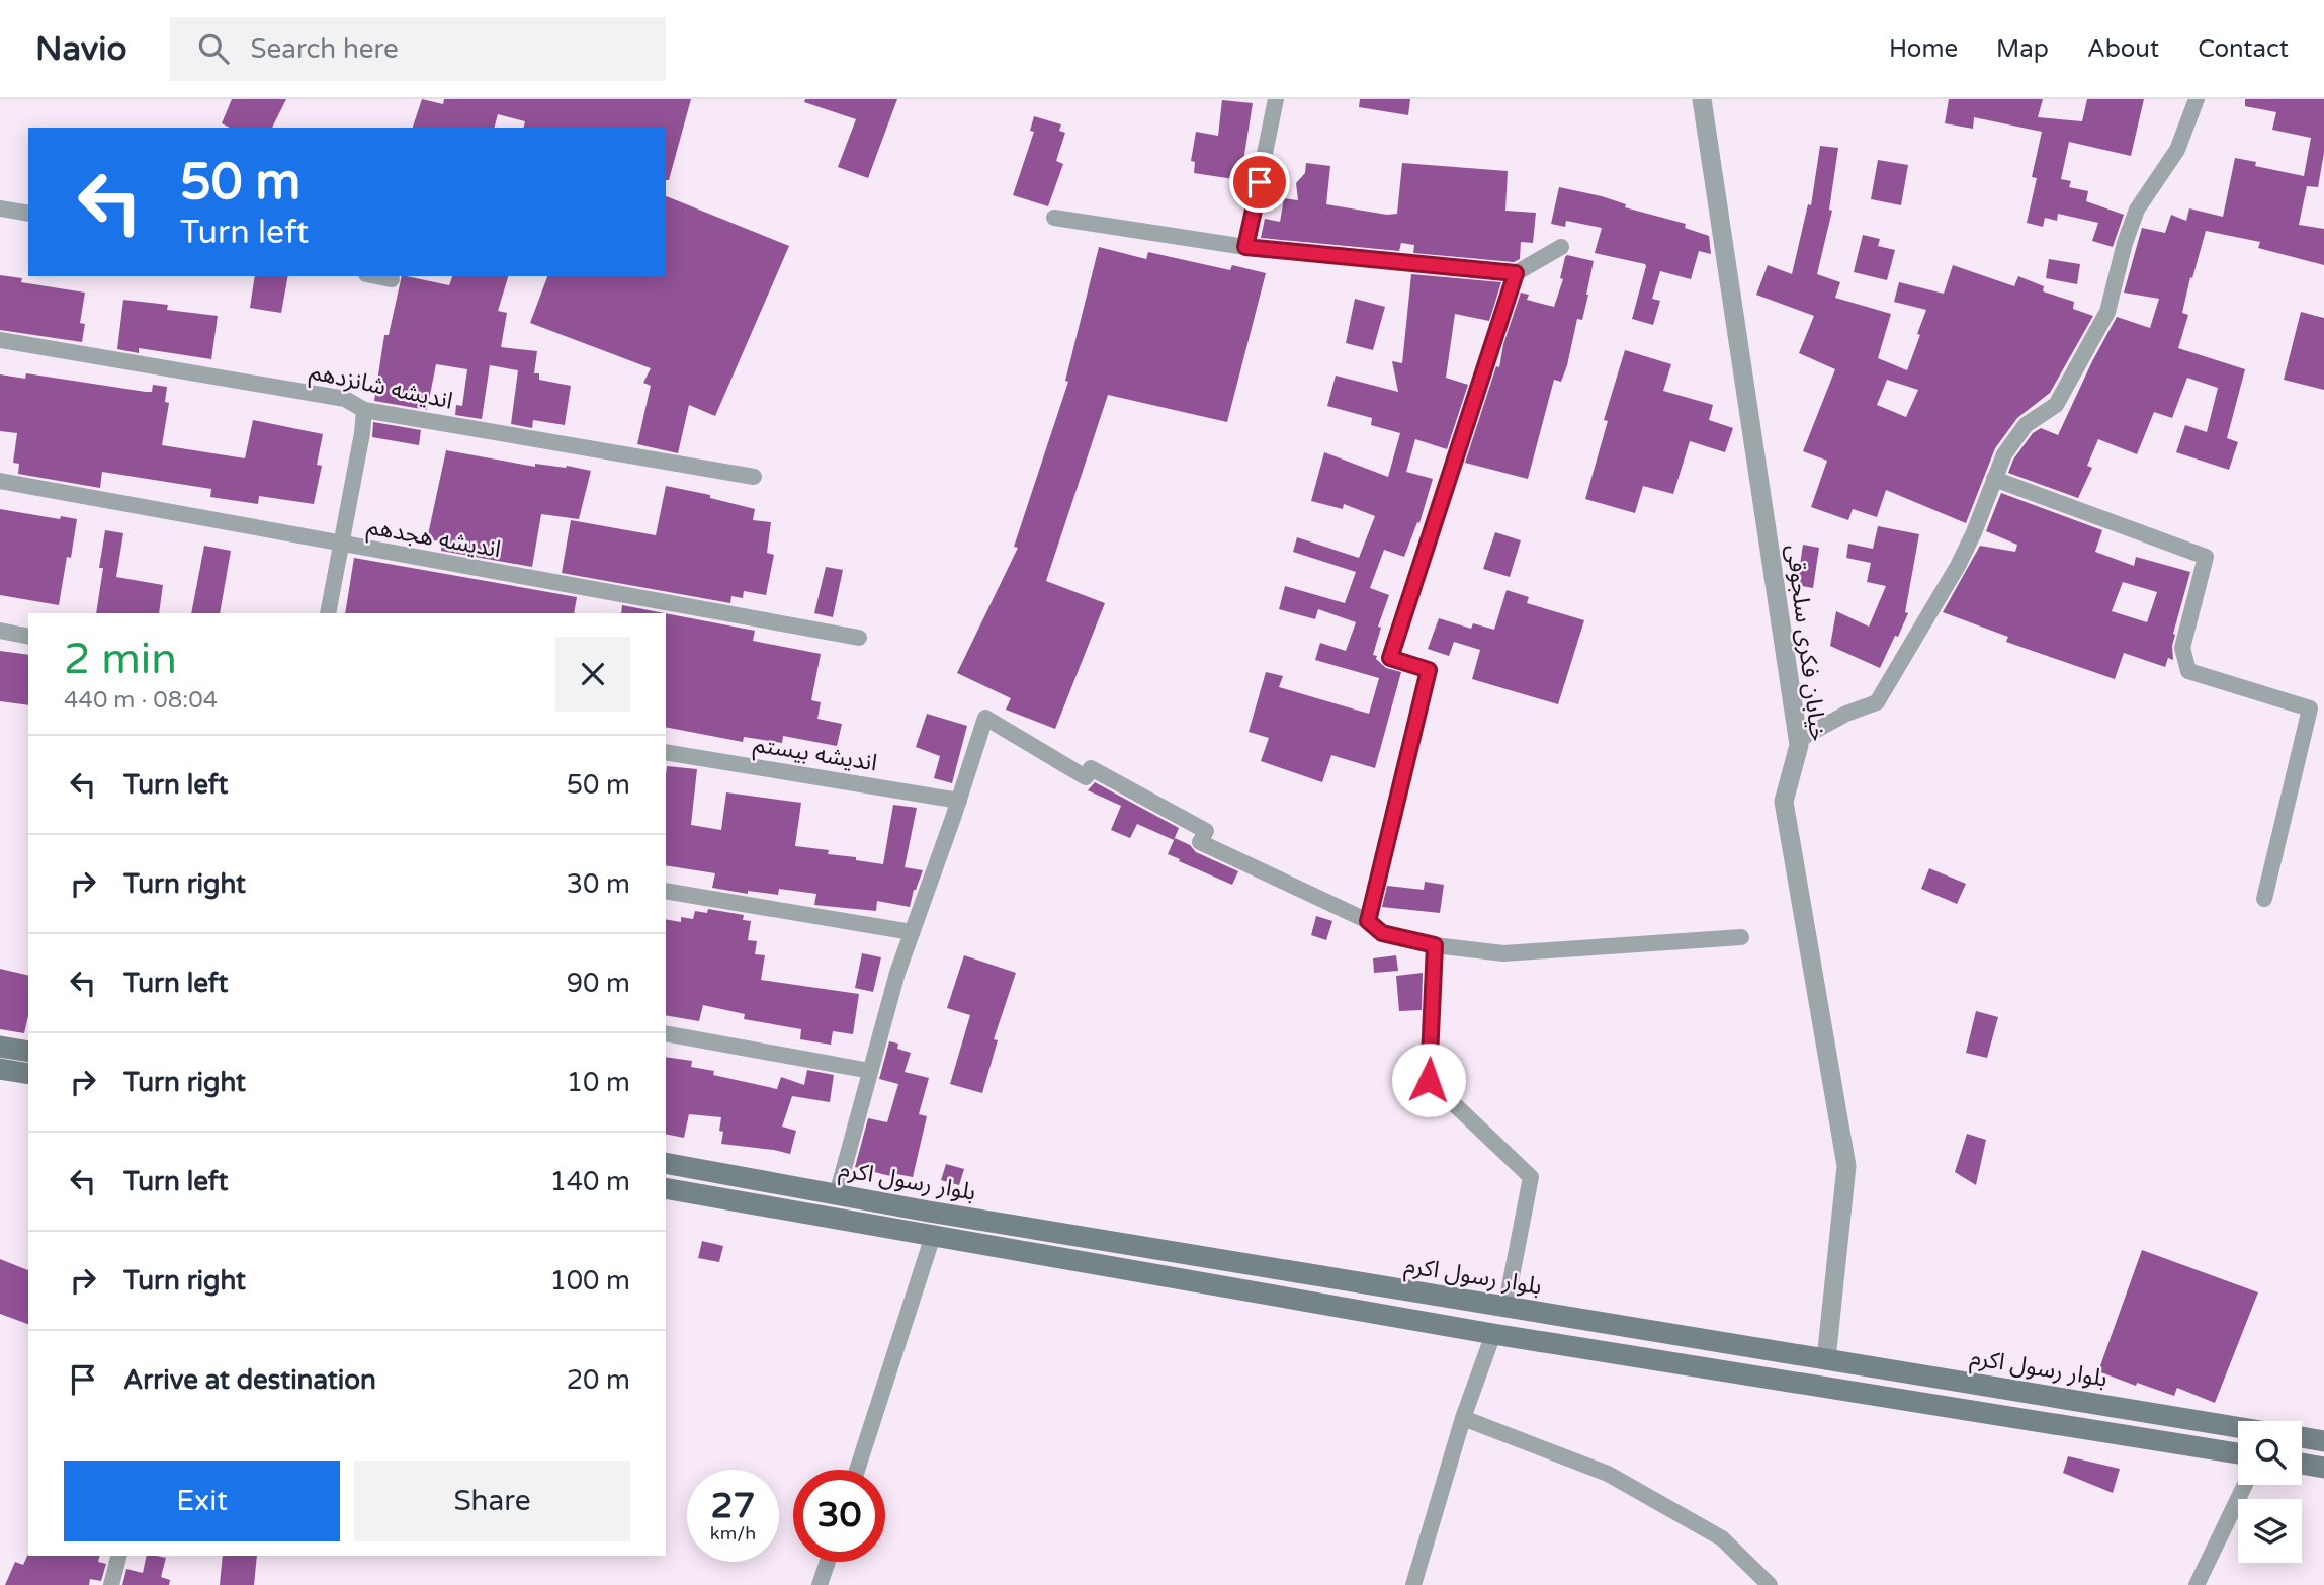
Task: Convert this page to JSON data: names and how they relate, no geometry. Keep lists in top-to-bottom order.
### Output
{
  "streets": {
    "main road": ["بلوار رسول اکرم"],
    "street": [
      "اندیشه شانزدهم",
      "اندیشه هجدهم",
      "خیابان فکری سلجوقی",
      "اندیشه بیستم"
    ]
  },
  "crossings": [
    ["خیابان فکری سلجوقی", "بلوار رسول اکرم"]
  ],
  "page": {
    "header": "Navio",
    "search": "Search here",
    "nav": [
      "Home",
      "Map",
      "About",
      "Contact"
    ],
    "turn": ["50 m", "Turn left"],
    "heading": ["2 min", "440 m · 08:04"],
    "list": [
      {
        "name": "Turn left",
        "value": "50 m"
      },
      {
        "name": "Turn right",
        "value": "30 m"
      },
      {
        "name": "Turn left",
        "value": "90 m"
      },
      {
        "name": "Turn right",
        "value": "10 m"
      },
      {
        "name": "Turn left",
        "value": "140 m"
      },
      {
        "name": "Turn right",
        "value": "100 m"
      },
      {
        "name": "Arrive at destination",
        "value": "20 m"
      }
    ],
    "buttons": ["Exit", "Share"],
    "speed": "27 km/h",
    "limit": "30"
  }
}
